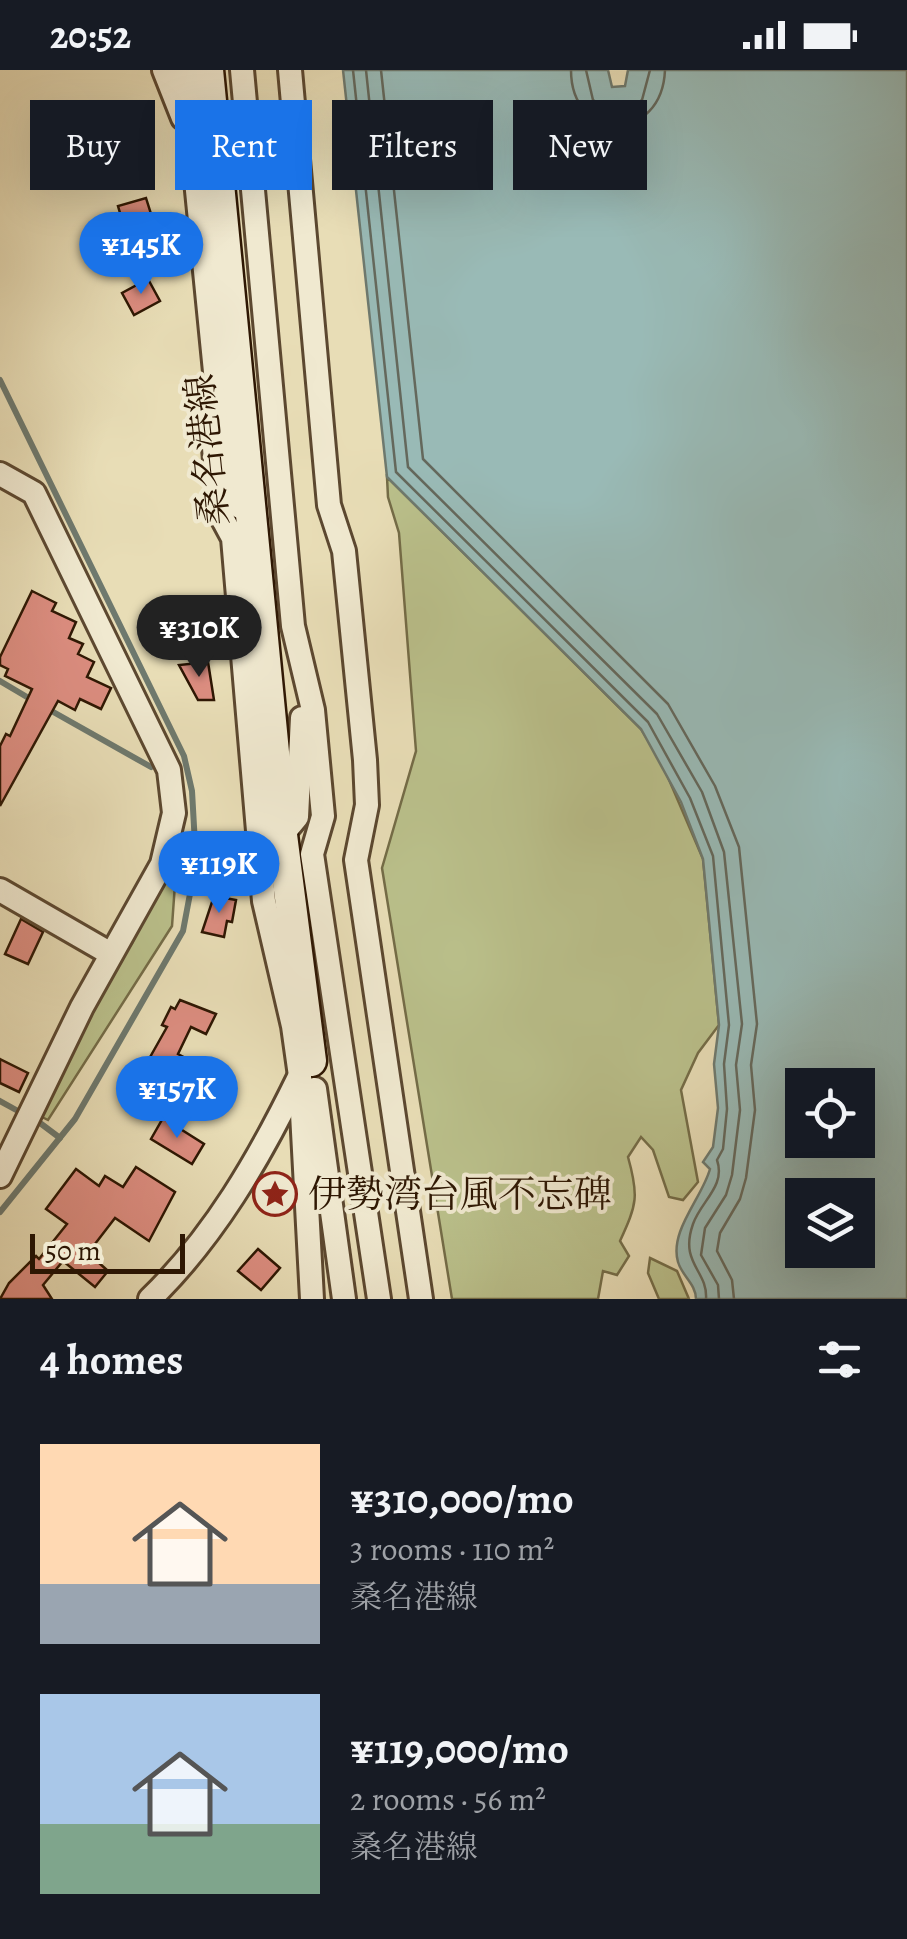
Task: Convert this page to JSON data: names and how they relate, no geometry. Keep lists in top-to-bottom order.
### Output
{
  "streets": {
    "main road": ["桑名港線"]
  },
  "places": {
    "place": ["伊勢湾台風不忘碑"]
  },
  "scale_bar": "50 m",
  "page": {
    "status": "20:52",
    "chip": [
      "Buy",
      "Rent",
      "Filters",
      "New"
    ],
    "price": [
      "¥145K",
      "¥310K",
      "¥119K",
      "¥157K"
    ],
    "scale": "50 m",
    "heading": "4 homes",
    "list": [
      {
        "name": "¥310,000/mo",
        "note": "3 rooms · 110 m² · 桑名港線"
      },
      {
        "name": "¥119,000/mo",
        "note": "2 rooms · 56 m² · 桑名港線"
      }
    ]
  }
}
